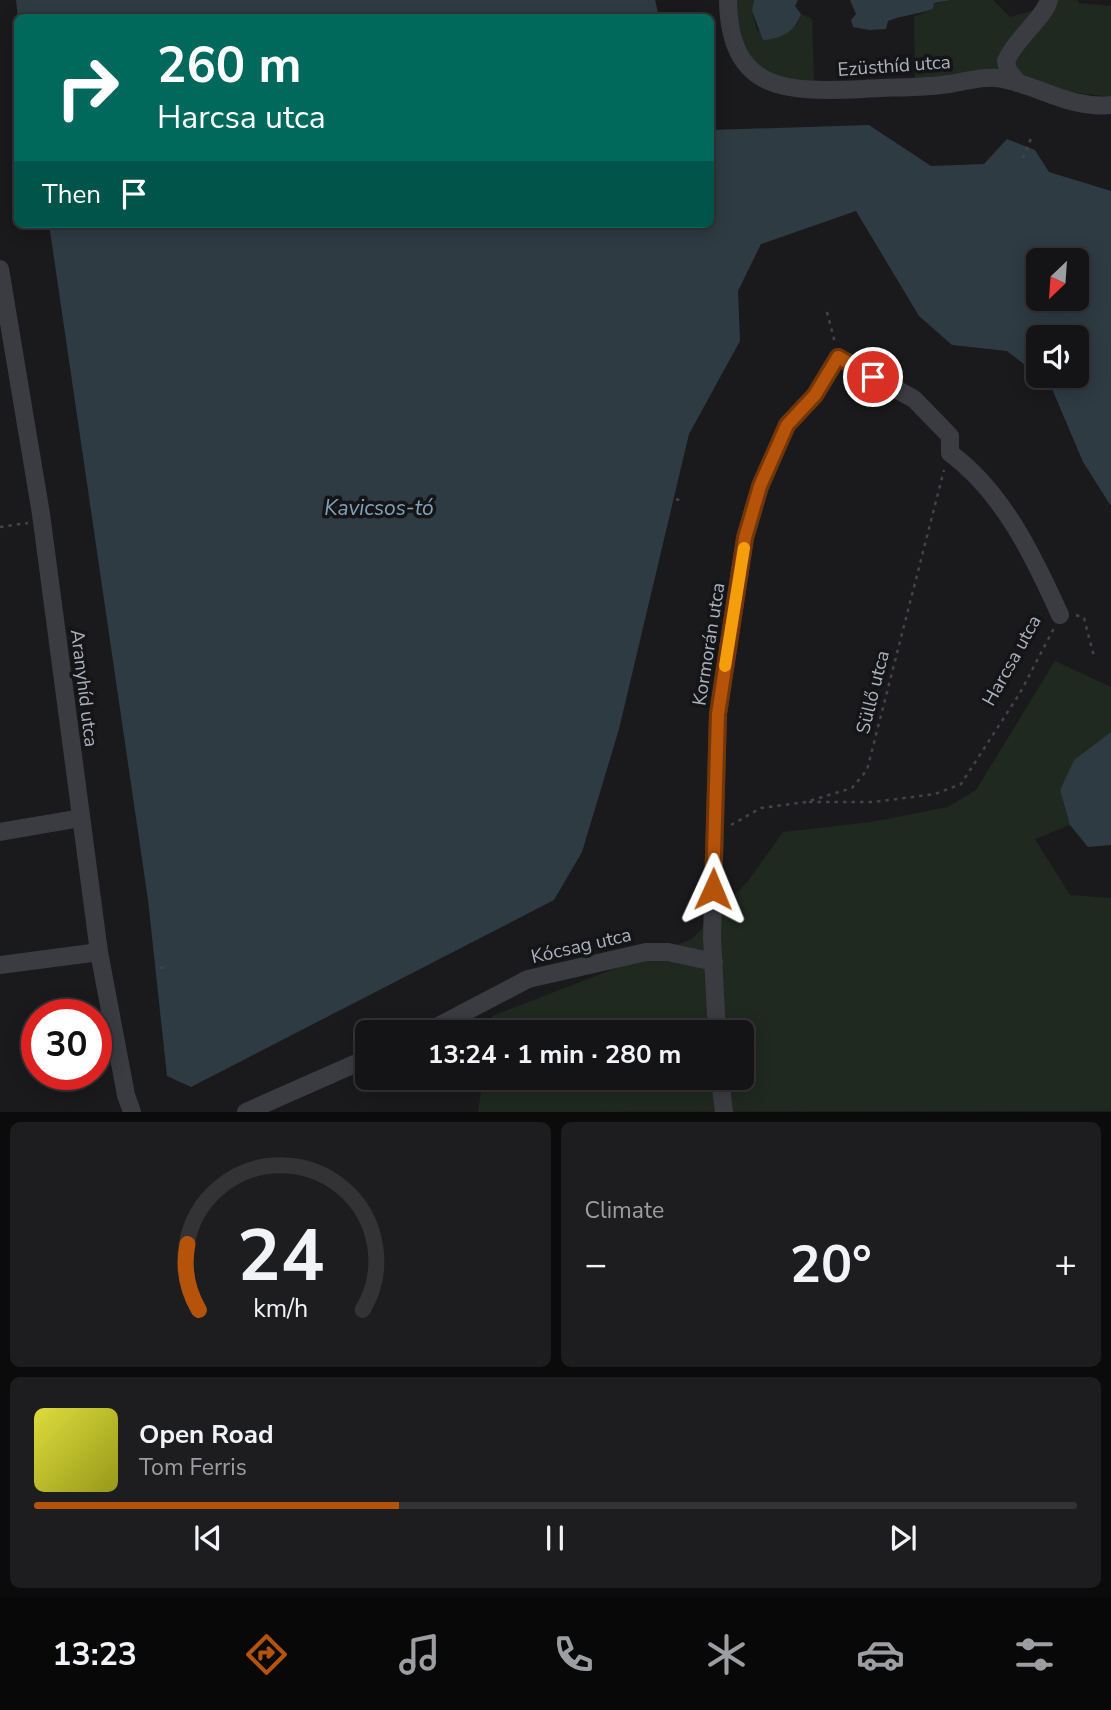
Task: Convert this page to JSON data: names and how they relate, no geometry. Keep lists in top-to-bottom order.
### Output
{
  "streets": {
    "street": [
      "Ezüsthíd utca",
      "Kormorán utca",
      "Harcsa utca",
      "Aranyhíd utca",
      "Kócsag utca"
    ],
    "path": ["Süllő utca"]
  },
  "crossings": [
    ["Kormorán utca", "Harcsa utca"],
    ["Kormorán utca", "Süllő utca"],
    ["Kormorán utca", "Kócsag utca"],
    ["Harcsa utca", "Süllő utca"]
  ],
  "water": ["Kavicsos-tó"],
  "north": "bottom left",
  "page": {
    "turn": ["260 m", "Harcsa utca"],
    "then": "Then",
    "limit": "30",
    "trip": "13:24 · 1 min · 280 m",
    "tile": "Climate",
    "heat": ["−", "20°", "+"],
    "song": ["Open Road", "Tom Ferris"],
    "tabs": "13:23",
    "gauge": ["24", "km/h"]
  }
}
